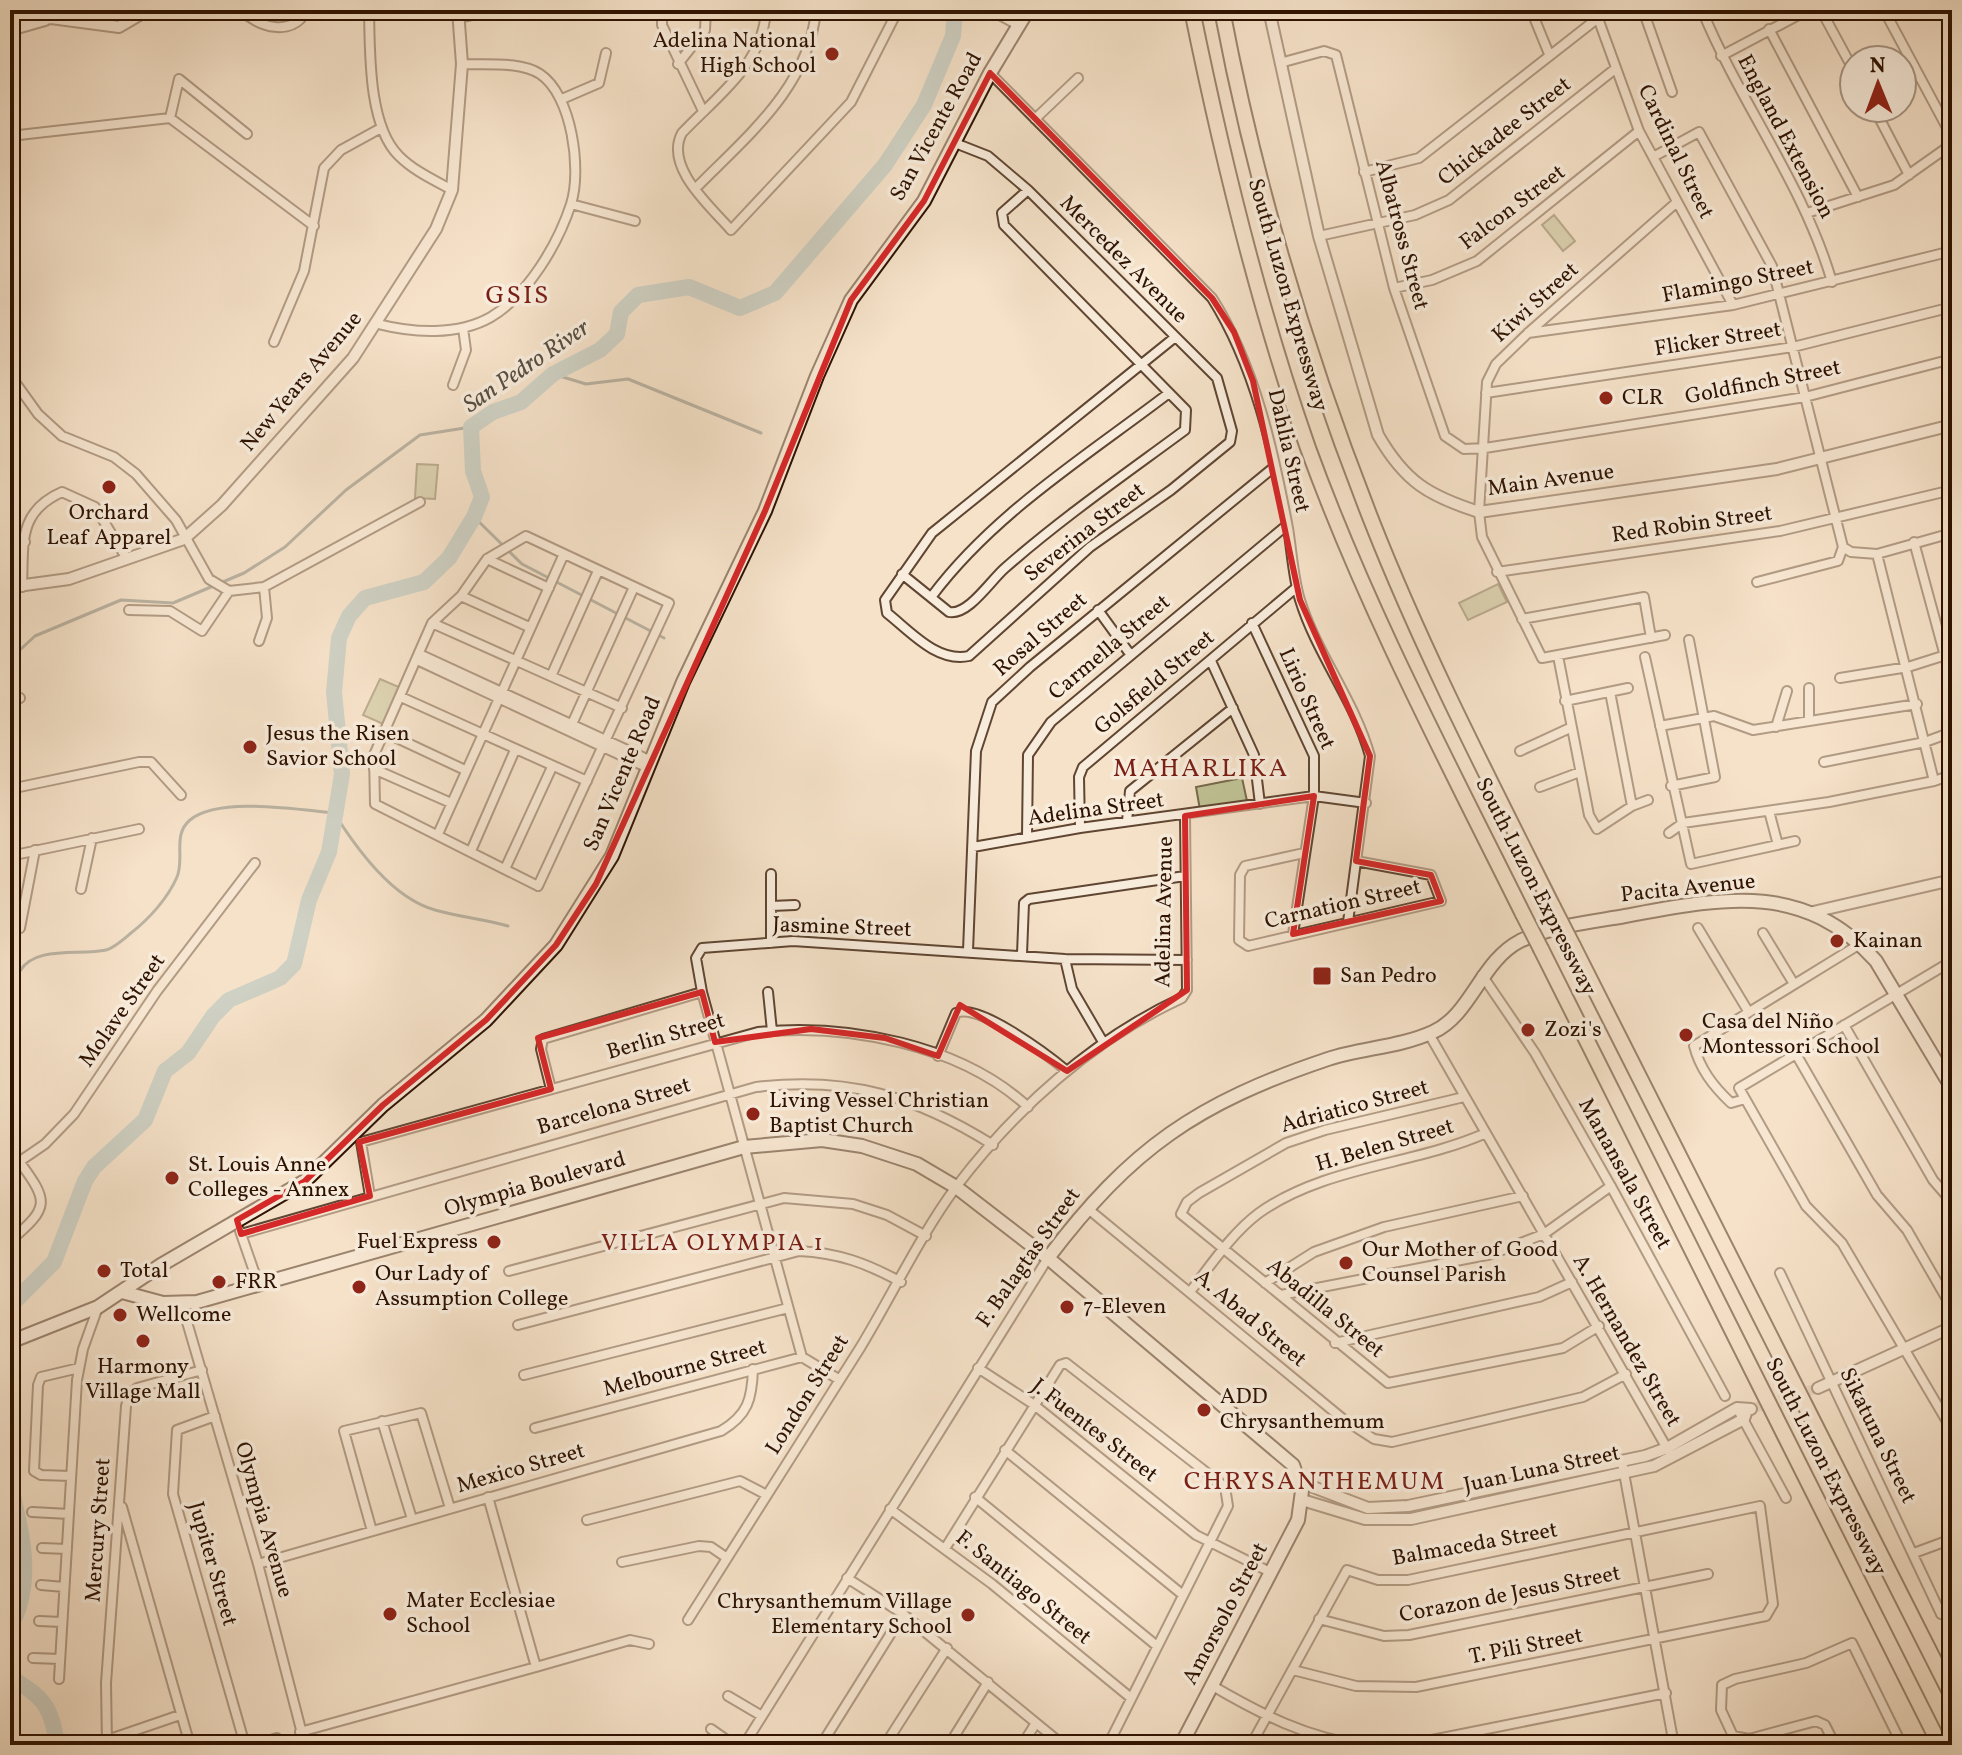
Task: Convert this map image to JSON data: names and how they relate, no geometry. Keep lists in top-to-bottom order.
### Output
{
  "streets": {
    "highway": ["South Luzon Expressway"],
    "main road": [
      "San Vicente Road",
      "Pacita Avenue",
      "Olympia Boulevard",
      "F. Balagtas Street",
      "Amorsolo Street"
    ],
    "street": [
      "Chickadee Street",
      "England Extension",
      "Cardinal Street",
      "Falcon Street",
      "Albatross Street",
      "Mercedez Avenue",
      "Flamingo Street",
      "Kiwi Street",
      "Flicker Street",
      "New Years Avenue",
      "Goldfinch Street",
      "Dahlia Street",
      "Main Avenue",
      "Red Robin Street",
      "Severina Street",
      "Rosal Street",
      "Carmella Street",
      "Golsfield Street",
      "Lirio Street",
      "Adelina Street",
      "Carnation Street",
      "Adelina Avenue",
      "Jasmine Street",
      "Molave Street",
      "Berlin Street",
      "Barcelona Street",
      "Adriatico Street",
      "H. Belen Street",
      "Manansala Street",
      "Abadilla Street",
      "A. Abad Street",
      "A. Hernandez Street",
      "Melbourne Street",
      "London Street",
      "J. Fuentes Street",
      "Sikatuna Street",
      "Mexico Street",
      "Juan Luna Street",
      "Olympia Avenue",
      "Mercury Street",
      "Balmaceda Street",
      "Jupiter Street",
      "F. Santiago Street",
      "Corazon de Jesus Street",
      "T. Pili Street"
    ]
  },
  "crossings": [
    ["San Vicente Road", "Mercedez Avenue"],
    ["San Vicente Road", "Dahlia Street"],
    ["San Vicente Road", "Olympia Boulevard"],
    ["Chickadee Street", "Cardinal Street"],
    ["Chickadee Street", "Albatross Street"],
    ["Chickadee Street", "Main Avenue"],
    ["England Extension", "Flamingo Street"],
    ["Cardinal Street", "Falcon Street"],
    ["Cardinal Street", "Flamingo Street"],
    ["Cardinal Street", "Kiwi Street"],
    ["Falcon Street", "Albatross Street"],
    ["Albatross Street", "Kiwi Street"],
    ["Albatross Street", "Goldfinch Street"],
    ["Albatross Street", "Main Avenue"],
    ["Mercedez Avenue", "Severina Street"],
    ["Flamingo Street", "Kiwi Street"],
    ["Kiwi Street", "Flicker Street"],
    ["Kiwi Street", "Goldfinch Street"],
    ["Kiwi Street", "Main Avenue"],
    ["Dahlia Street", "Rosal Street"],
    ["Dahlia Street", "Carmella Street"],
    ["Dahlia Street", "Golsfield Street"],
    ["Dahlia Street", "Adelina Street"],
    ["Dahlia Street", "Carnation Street"],
    ["Rosal Street", "Adelina Street"],
    ["Rosal Street", "Jasmine Street"],
    ["Carmella Street", "Adelina Street"],
    ["Golsfield Street", "Lirio Street"],
    ["Golsfield Street", "Adelina Street"],
    ["Lirio Street", "Adelina Street"],
    ["Lirio Street", "Carnation Street"],
    ["Adelina Street", "Adelina Avenue"],
    ["Pacita Avenue", "F. Balagtas Street"],
    ["Adelina Avenue", "Jasmine Street"],
    ["Adelina Avenue", "Berlin Street"],
    ["Adelina Avenue", "Barcelona Street"],
    ["Adelina Avenue", "Olympia Boulevard"],
    ["Adelina Avenue", "London Street"],
    ["Jasmine Street", "Berlin Street"],
    ["Jasmine Street", "Barcelona Street"],
    ["Jasmine Street", "Olympia Boulevard"],
    ["Jasmine Street", "Melbourne Street"],
    ["Berlin Street", "Barcelona Street"],
    ["Adriatico Street", "Abadilla Street"],
    ["Adriatico Street", "A. Hernandez Street"],
    ["H. Belen Street", "Abadilla Street"],
    ["H. Belen Street", "A. Abad Street"],
    ["H. Belen Street", "A. Hernandez Street"],
    ["Manansala Street", "F. Balagtas Street"],
    ["Olympia Boulevard", "London Street"],
    ["Olympia Boulevard", "Olympia Avenue"],
    ["F. Balagtas Street", "A. Abad Street"],
    ["F. Balagtas Street", "A. Hernandez Street"],
    ["F. Balagtas Street", "J. Fuentes Street"],
    ["F. Balagtas Street", "F. Santiago Street"],
    ["Abadilla Street", "A. Hernandez Street"],
    ["A. Abad Street", "A. Hernandez Street"],
    ["A. Hernandez Street", "Juan Luna Street"],
    ["Melbourne Street", "London Street"],
    ["Melbourne Street", "Mexico Street"],
    ["J. Fuentes Street", "Amorsolo Street"],
    ["Mexico Street", "Olympia Avenue"],
    ["Juan Luna Street", "Amorsolo Street"],
    ["Olympia Avenue", "Mercury Street"],
    ["Olympia Avenue", "Jupiter Street"],
    ["Balmaceda Street", "Corazon de Jesus Street"],
    ["Balmaceda Street", "T. Pili Street"]
  ],
  "districts": [
    "GSIS",
    "MAHARLIKA",
    "VILLA OLYMPIA 1",
    "CHRYSANTHEMUM"
  ],
  "water": ["San Pedro River"],
  "places": {
    "other": [
      "Adelina National High School",
      "CLR",
      "Orchard Leaf Apparel",
      "Jesus the Risen Savior School",
      "Kainan",
      "Zozi's",
      "Casa del Niño Montessori School",
      "Living Vessel Christian Baptist Church",
      "St. Louis Anne Colleges - Annex",
      "Fuel Express",
      "Our Mother of Good Counsel Parish",
      "Total",
      "FRR",
      "Our Lady of Assumption College",
      "7-Eleven",
      "Wellcome",
      "Harmony Village Mall",
      "ADD Chrysanthemum",
      "Mater Ecclesiae School",
      "Chrysanthemum Village Elementary School"
    ],
    "transit": ["San Pedro"]
  },
  "north": "top"
}
